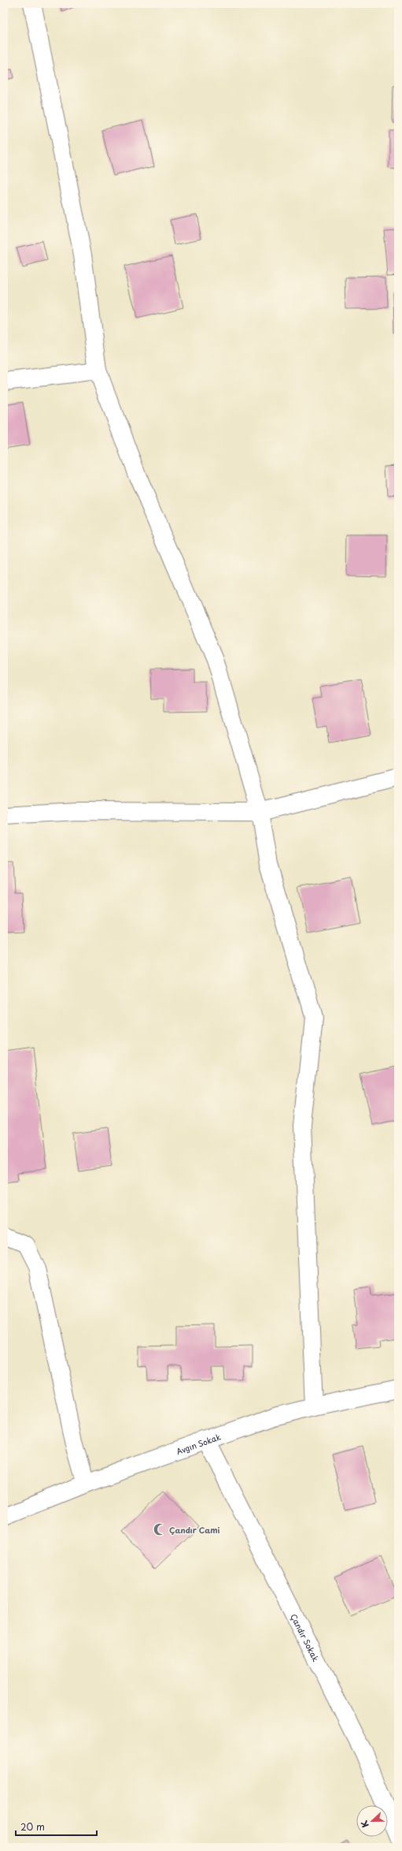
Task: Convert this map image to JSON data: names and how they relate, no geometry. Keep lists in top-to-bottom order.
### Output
{
  "streets": {
    "street": ["Avgın Sokak", "Çandır Sokak"]
  },
  "crossings": [
    ["Avgın Sokak", "Çandır Sokak"]
  ],
  "places": {
    "mosque": ["Çandır Cami"]
  },
  "scale_bar": "20 m",
  "north": "left"
}
